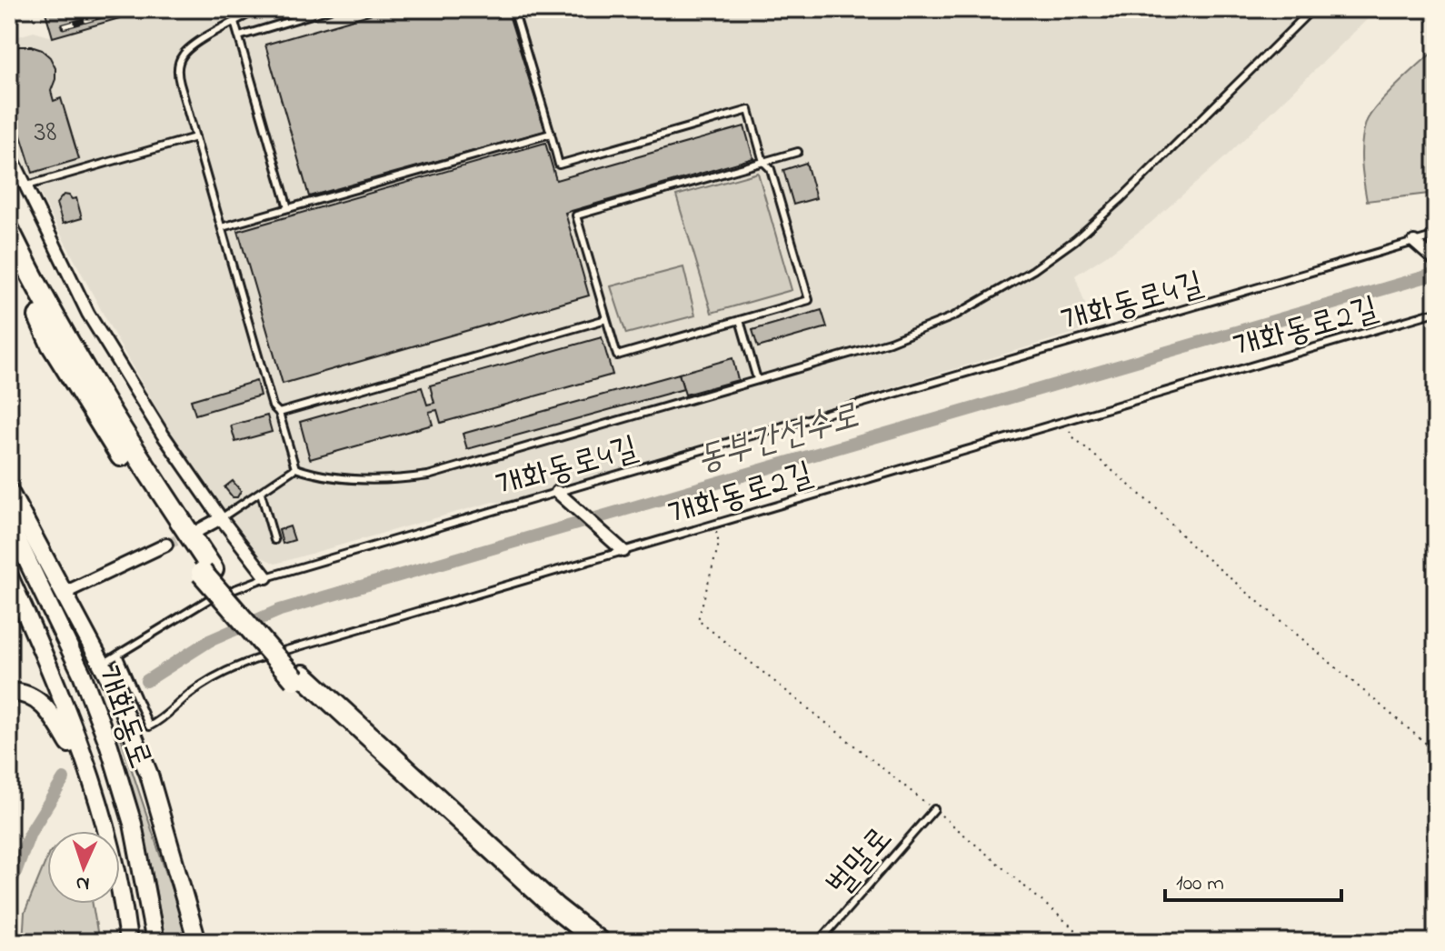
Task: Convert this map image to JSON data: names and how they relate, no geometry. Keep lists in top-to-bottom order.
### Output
{
  "streets": {
    "main road": ["개화동로"],
    "lane": ["개화동로4길", "개화동로2길", "벌말로"]
  },
  "crossings": [
    ["개화동로4길", "개화동로2길"]
  ],
  "water": ["동부간선수로"],
  "house_numbers": ["38"],
  "scale_bar": "100 m",
  "north": "bottom"
}
